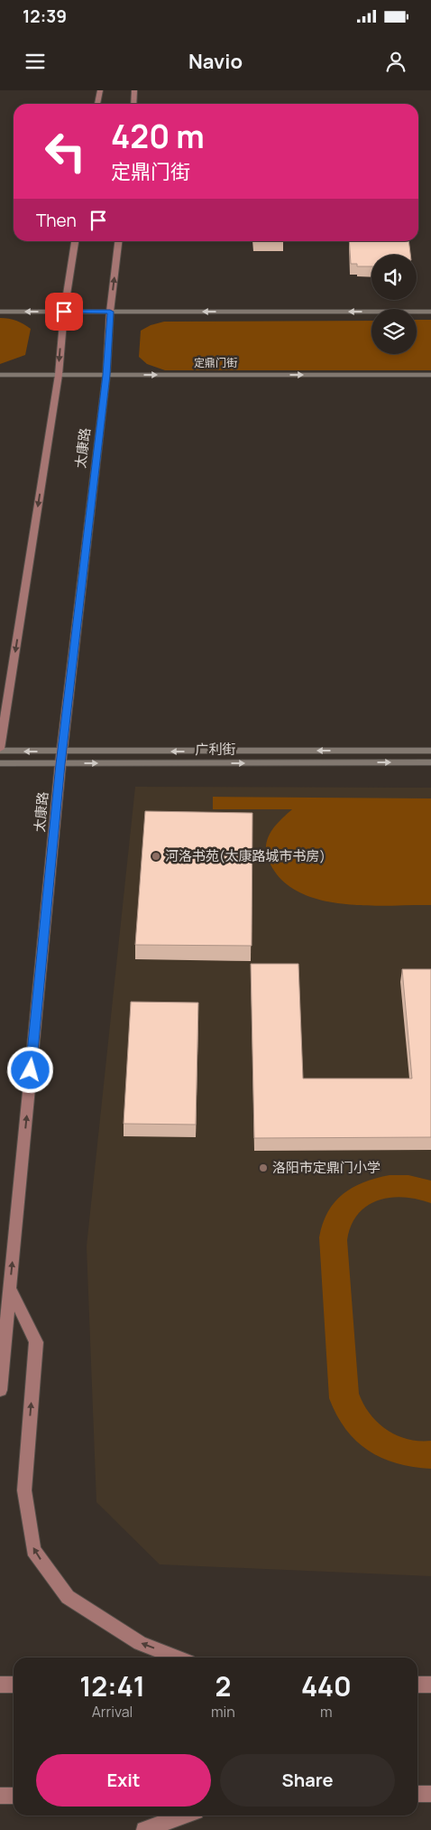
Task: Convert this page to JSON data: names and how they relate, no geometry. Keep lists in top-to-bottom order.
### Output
{
  "streets": {
    "main road": ["太康路"],
    "street": ["定鼎门街", "广利街"]
  },
  "crossings": [
    ["定鼎门街", "太康路"],
    ["太康路", "广利街"]
  ],
  "one_way": ["太康路"],
  "places": ["河洛书苑(太康路城市书房)", "洛阳市定鼎门小学"],
  "page": {
    "status": "12:39",
    "header": "Navio",
    "turn": ["420 m", "定鼎门街"],
    "then": "Then",
    "eta": [
      "12:41",
      "Arrival",
      "2",
      "min",
      "440",
      "m"
    ],
    "buttons": ["Exit", "Share"]
  }
}
